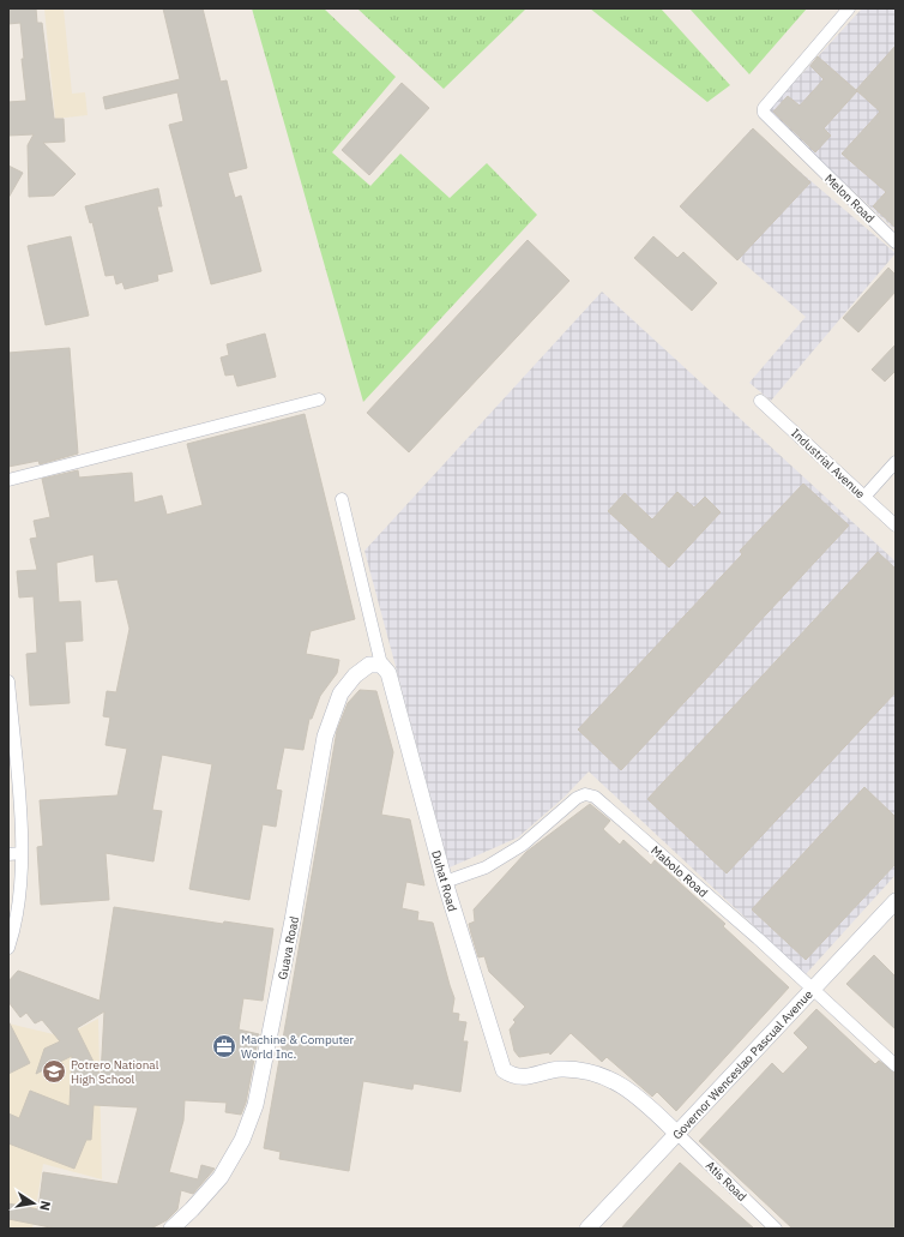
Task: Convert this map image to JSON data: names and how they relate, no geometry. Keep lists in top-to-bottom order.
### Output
{
  "streets": {
    "street": [
      "Melon Road",
      "Industrial Avenue",
      "Mabolo Road",
      "Duhat Road",
      "Guava Road",
      "Governor Wenceslao Pascual Avenue",
      "Atis Road"
    ]
  },
  "crossings": [
    ["Mabolo Road", "Duhat Road"],
    ["Mabolo Road", "Governor Wenceslao Pascual Avenue"],
    ["Duhat Road", "Guava Road"],
    ["Duhat Road", "Governor Wenceslao Pascual Avenue"],
    ["Duhat Road", "Atis Road"],
    ["Governor Wenceslao Pascual Avenue", "Atis Road"]
  ],
  "places": {
    "office": ["Machine & Computer World Inc."],
    "school or university": ["Potrero National High School"]
  },
  "north": "right"
}
